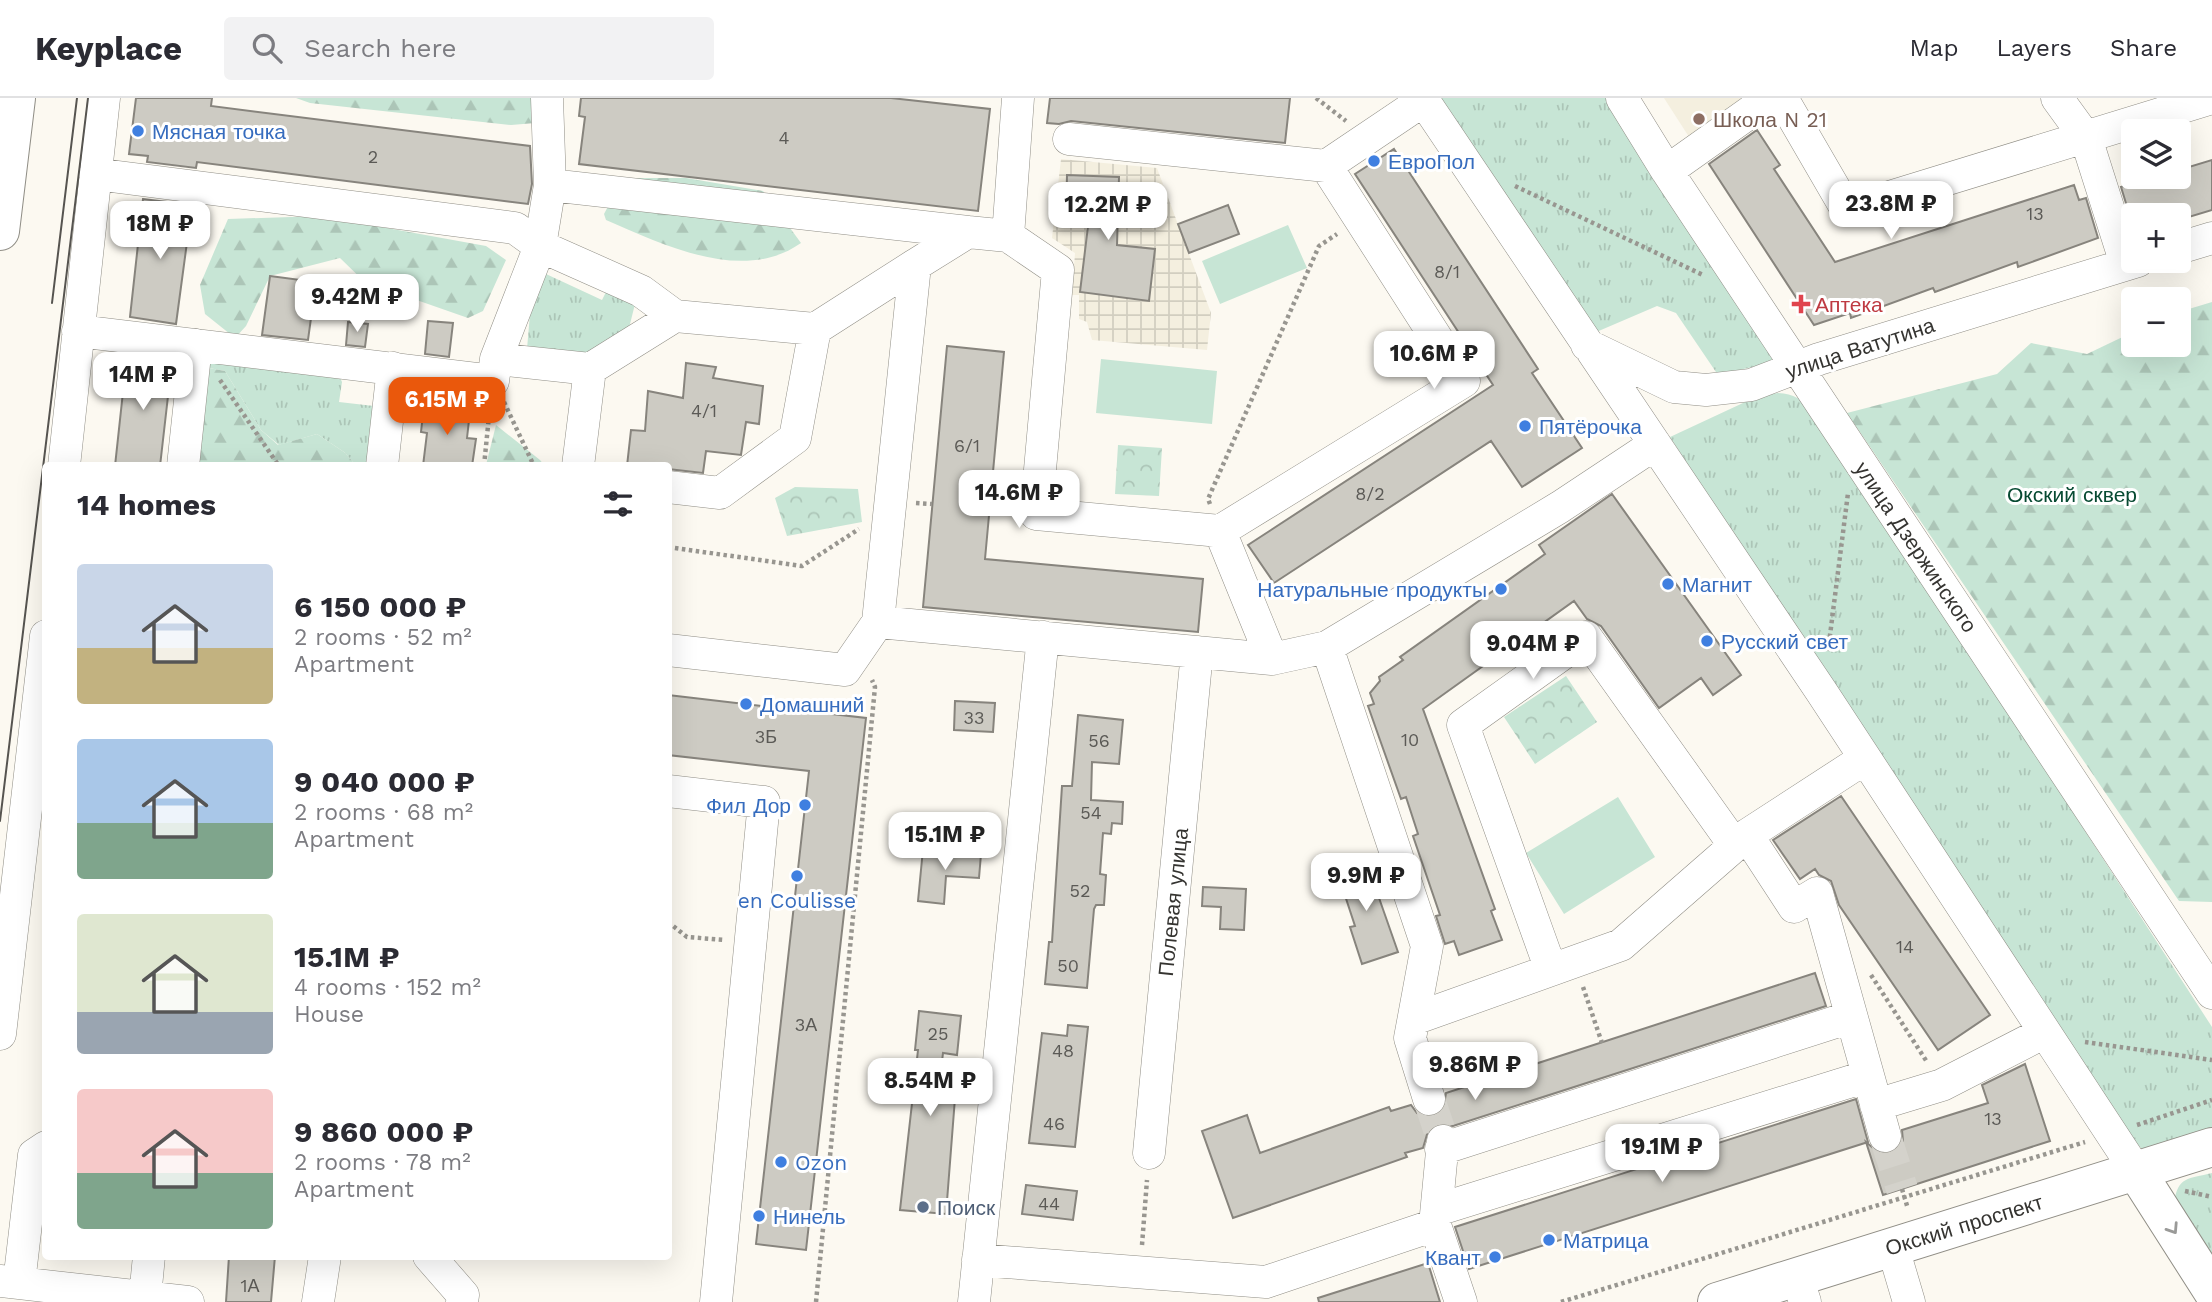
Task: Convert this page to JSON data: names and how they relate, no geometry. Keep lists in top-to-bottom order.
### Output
{
  "streets": {
    "main road": ["Окский проспект"],
    "street": ["улица Ватутина", "улица Дзержинского", "Полевая улица"]
  },
  "crossings": [
    ["улица Ватутина", "улица Дзержинского"]
  ],
  "parks": ["Окский сквер"],
  "places": {
    "other": [
      "Школа N 21",
      "Мясная точка",
      "ЕвроПол",
      "Пятёрочка",
      "Магнит",
      "Натуральные продукты",
      "Русский свет",
      "Домашний",
      "Фил Дор",
      "en Coulisse",
      "Ozon",
      "Поиск",
      "Нинель",
      "Матрица",
      "Квант"
    ],
    "health": ["Аптека"]
  },
  "house_numbers": [
    "4",
    "2",
    "13",
    "8/1",
    "4/1",
    "6/1",
    "8/2",
    "33",
    "3Б",
    "10",
    "56",
    "54",
    "52",
    "14",
    "50",
    "3А",
    "25",
    "48",
    "13",
    "46",
    "44",
    "1А"
  ],
  "page": {
    "header": "Keyplace",
    "search": "Search here",
    "nav": ["Map", "Layers", "Share"],
    "map_buttons": ["+", "−"],
    "price": [
      "23.8M ₽",
      "12.2M ₽",
      "18M ₽",
      "9.42M ₽",
      "10.6M ₽",
      "14M ₽",
      "6.15M ₽",
      "14.6M ₽",
      "9.04M ₽",
      "15.1M ₽",
      "9.9M ₽",
      "9.86M ₽",
      "8.54M ₽",
      "19.1M ₽"
    ],
    "heading": "14 homes",
    "list": [
      {
        "name": "6 150 000 ₽",
        "note": "2 rooms · 52 m² · Apartment"
      },
      {
        "name": "9 040 000 ₽",
        "note": "2 rooms · 68 m² · Apartment"
      },
      {
        "name": "15.1M ₽",
        "note": "4 rooms · 152 m² · House"
      },
      {
        "name": "9 860 000 ₽",
        "note": "2 rooms · 78 m² · Apartment"
      }
    ]
  }
}
